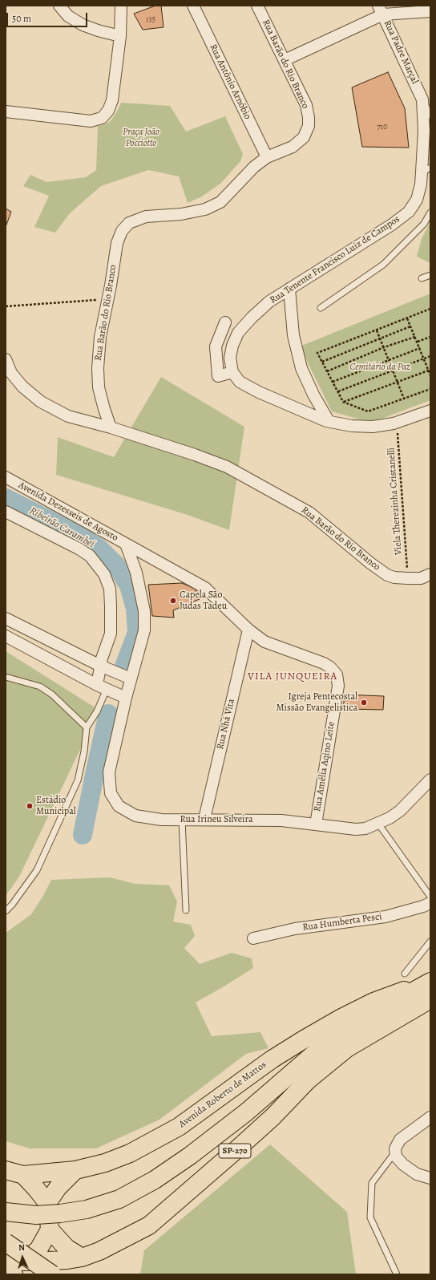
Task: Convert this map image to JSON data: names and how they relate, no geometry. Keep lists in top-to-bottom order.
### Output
{
  "streets": {
    "main road": ["Avenida Roberto de Mattos", "SP-270"],
    "street": [
      "Rua Padre Marçal",
      "Rua Barão do Rio Branco",
      "Rua Antônio Arnóbio",
      "Rua Tenente Francisco Luiz de Campos",
      "Avenida Dezesseis de Agosto",
      "Rua Nhá Vita",
      "Rua Amélia Aqino Leite",
      "Rua Irineu Silveira",
      "Rua Humberta Pesci"
    ],
    "path": ["Viela Therezinha Cristanelli"]
  },
  "crossings": [
    ["Rua Padre Marçal", "Rua Tenente Francisco Luiz de Campos"],
    ["Rua Barão do Rio Branco", "Rua Antônio Arnóbio"],
    ["Rua Barão do Rio Branco", "Viela Therezinha Cristanelli"],
    ["Avenida Dezesseis de Agosto", "Rua Amélia Aqino Leite"],
    ["Avenida Dezesseis de Agosto", "Rua Irineu Silveira"],
    ["Rua Nhá Vita", "Rua Amélia Aqino Leite"],
    ["Rua Nhá Vita", "Rua Irineu Silveira"],
    ["Rua Amélia Aqino Leite", "Rua Irineu Silveira"]
  ],
  "districts": ["VILA JUNQUEIRA"],
  "water": ["Ribeirão Carambeí"],
  "parks": ["Praça João Pocciotto", "Cemitário da Paz"],
  "places": ["Capela São Judas Tadeu", "Igreja Pentecostal Missão Evangelistica", "Estádio Municipal"],
  "house_numbers": ["135", "710"],
  "scale_bar": "50 m",
  "north": "top"
}
